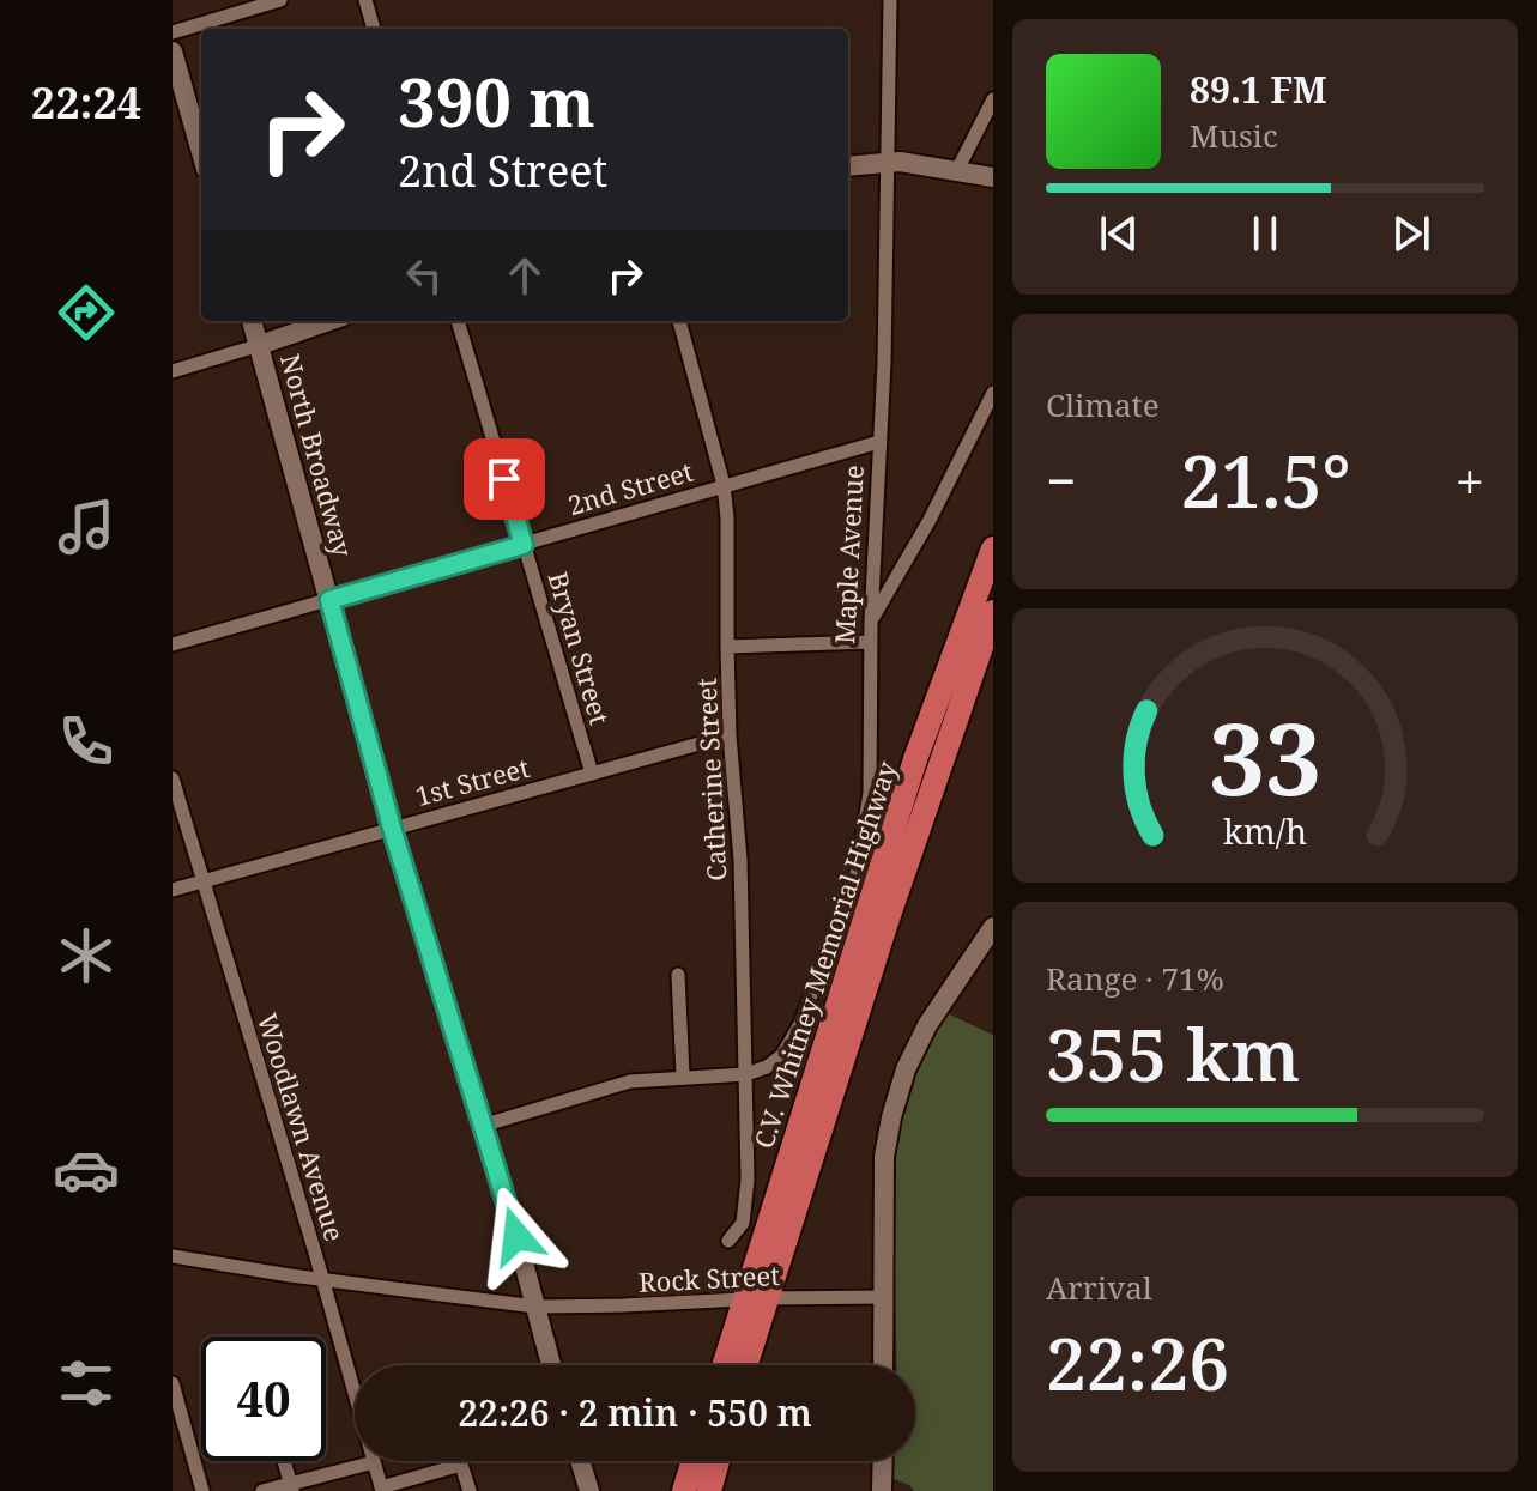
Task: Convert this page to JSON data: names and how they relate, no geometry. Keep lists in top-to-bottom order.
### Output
{
  "streets": {
    "highway": ["C.V. Whitney Memorial Highway"],
    "street": [
      "North Broadway",
      "2nd Street",
      "Maple Avenue",
      "Bryan Street",
      "Catherine Street",
      "1st Street",
      "Woodlawn Avenue",
      "Rock Street"
    ]
  },
  "crossings": [
    ["North Broadway", "2nd Street"],
    ["North Broadway", "1st Street"],
    ["North Broadway", "Rock Street"],
    ["2nd Street", "Maple Avenue"],
    ["2nd Street", "Bryan Street"],
    ["2nd Street", "Catherine Street"],
    ["Maple Avenue", "Catherine Street"],
    ["Bryan Street", "1st Street"],
    ["Catherine Street", "1st Street"],
    ["1st Street", "Woodlawn Avenue"],
    ["C.V. Whitney Memorial Highway", "Rock Street"],
    ["Woodlawn Avenue", "Rock Street"]
  ],
  "page": {
    "tabs": "22:24",
    "turn": ["390 m", "2nd Street"],
    "song": ["89.1 FM", "Music"],
    "tile": [
      "Climate",
      ["Range · 71%", "355 km"],
      ["Arrival", "22:26"]
    ],
    "heat": ["−", "21.5°", "+"],
    "limit": "40",
    "trip": "22:26 · 2 min · 550 m",
    "gauge": ["33", "km/h"]
  }
}
